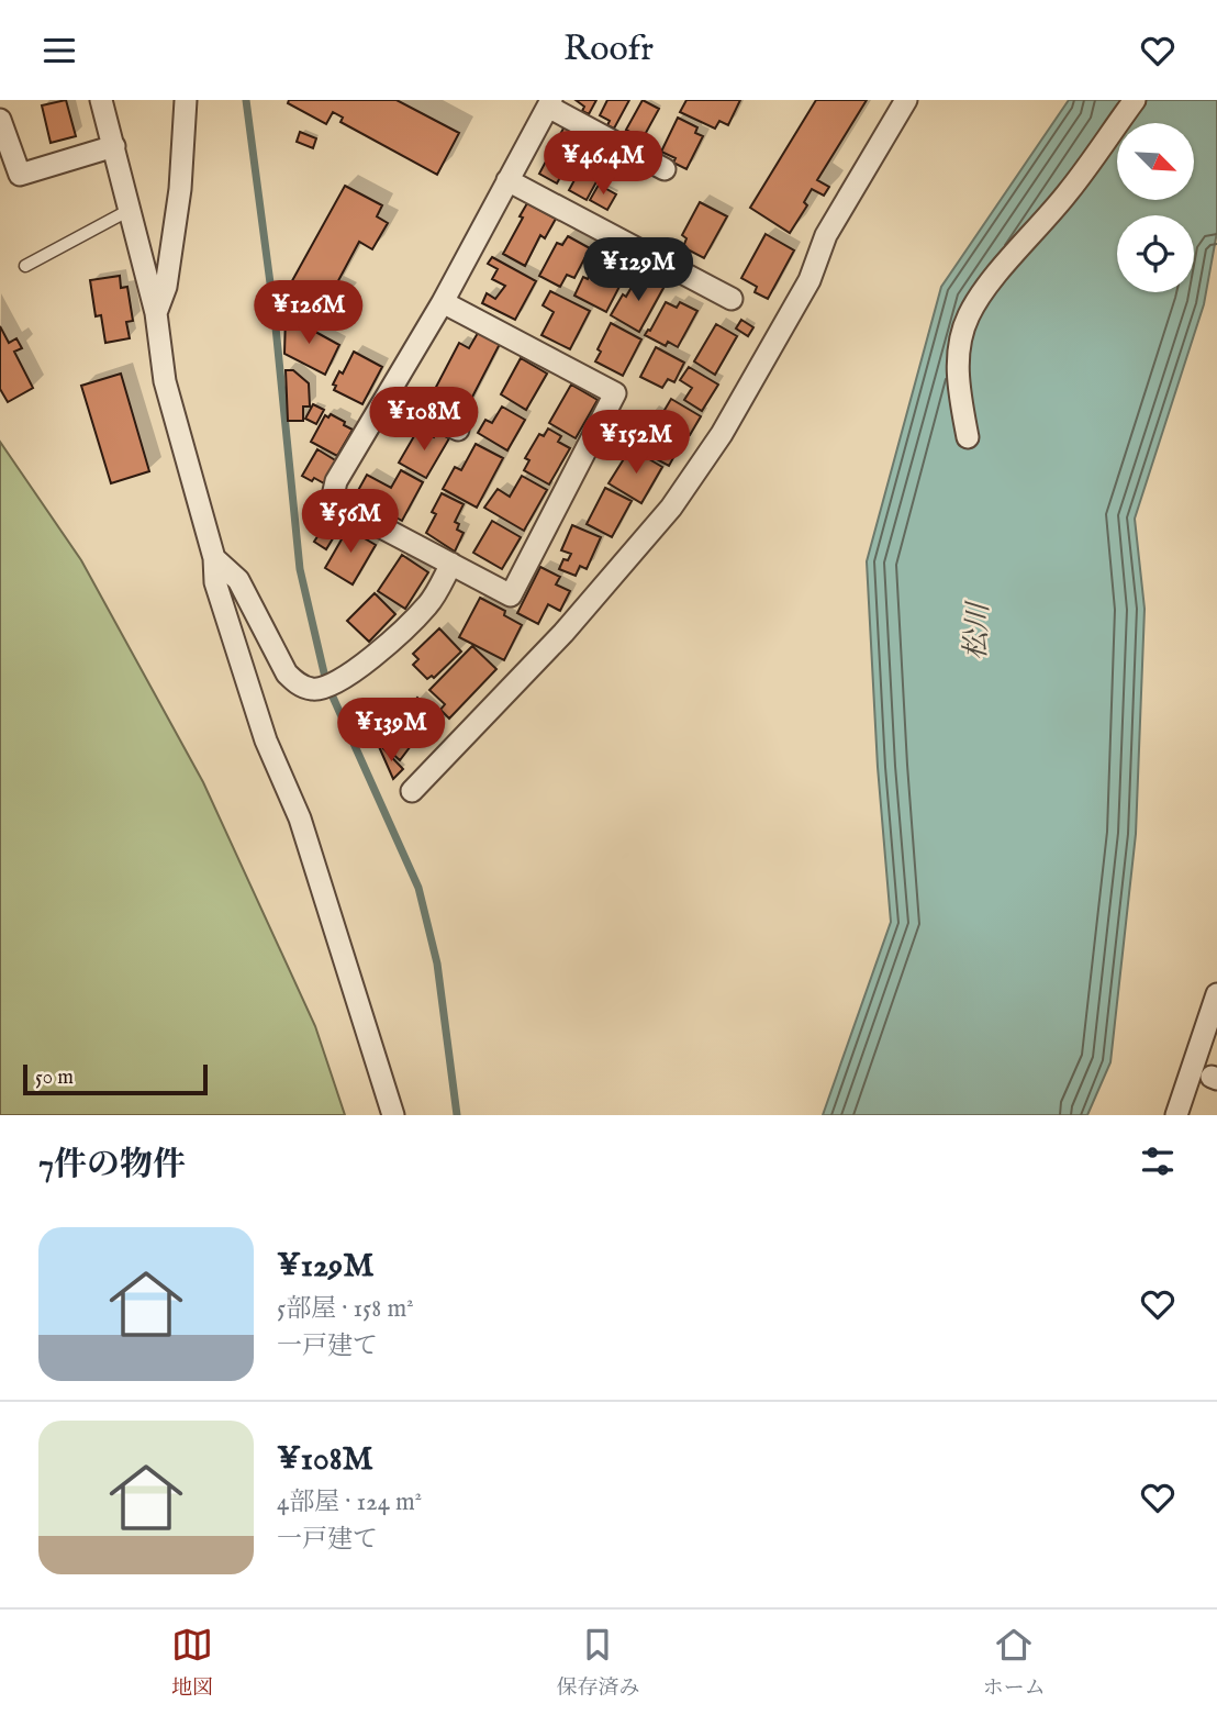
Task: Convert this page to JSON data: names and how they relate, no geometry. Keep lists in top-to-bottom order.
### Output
{
  "water": ["松川"],
  "scale_bar": "50 m",
  "north": "bottom right",
  "page": {
    "header": "Roofr",
    "price": [
      "¥46.4M",
      "¥129M",
      "¥126M",
      "¥108M",
      "¥152M",
      "¥56M",
      "¥139M"
    ],
    "scale": "50 m",
    "heading": "7件の物件",
    "list": [
      {
        "name": "¥129M",
        "note": "5部屋 · 158 m² · 一戸建て"
      },
      {
        "name": "¥108M",
        "note": "4部屋 · 124 m² · 一戸建て"
      }
    ],
    "tabs": ["地図", "保存済み", "ホーム"]
  }
}
